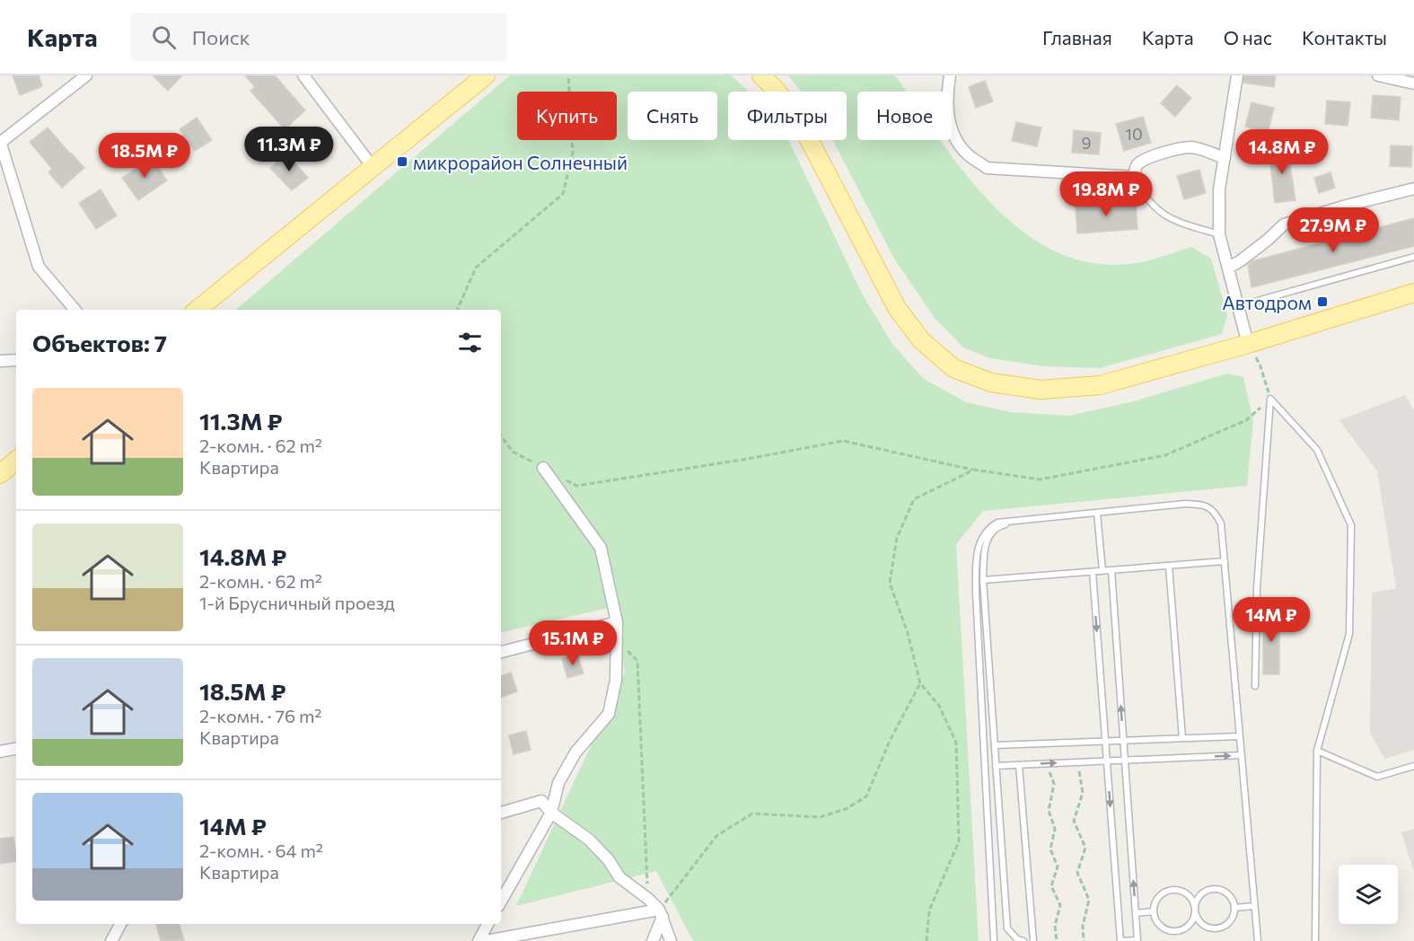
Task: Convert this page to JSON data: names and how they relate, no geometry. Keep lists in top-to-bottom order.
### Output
{
  "places": {
    "transit": ["микрорайон Солнечный", "Автодром"]
  },
  "house_numbers": ["10", "9"],
  "page": {
    "header": "Карта",
    "search": "Поиск",
    "nav": [
      "Главная",
      "Карта",
      "О нас",
      "Контакты"
    ],
    "chip": [
      "Купить",
      "Снять",
      "Фильтры",
      "Новое"
    ],
    "price": [
      "11.3M ₽",
      "14.8M ₽",
      "18.5M ₽",
      "19.8M ₽",
      "27.9M ₽",
      "14M ₽",
      "15.1M ₽"
    ],
    "heading": "Объектов: 7",
    "list": [
      {
        "name": "11.3M ₽",
        "note": "2-комн. · 62 m² · Квартира"
      },
      {
        "name": "14.8M ₽",
        "note": "2-комн. · 62 m² · 1-й Брусничный проезд"
      },
      {
        "name": "18.5M ₽",
        "note": "2-комн. · 76 m² · Квартира"
      },
      {
        "name": "14M ₽",
        "note": "2-комн. · 64 m² · Квартира"
      }
    ]
  }
}
